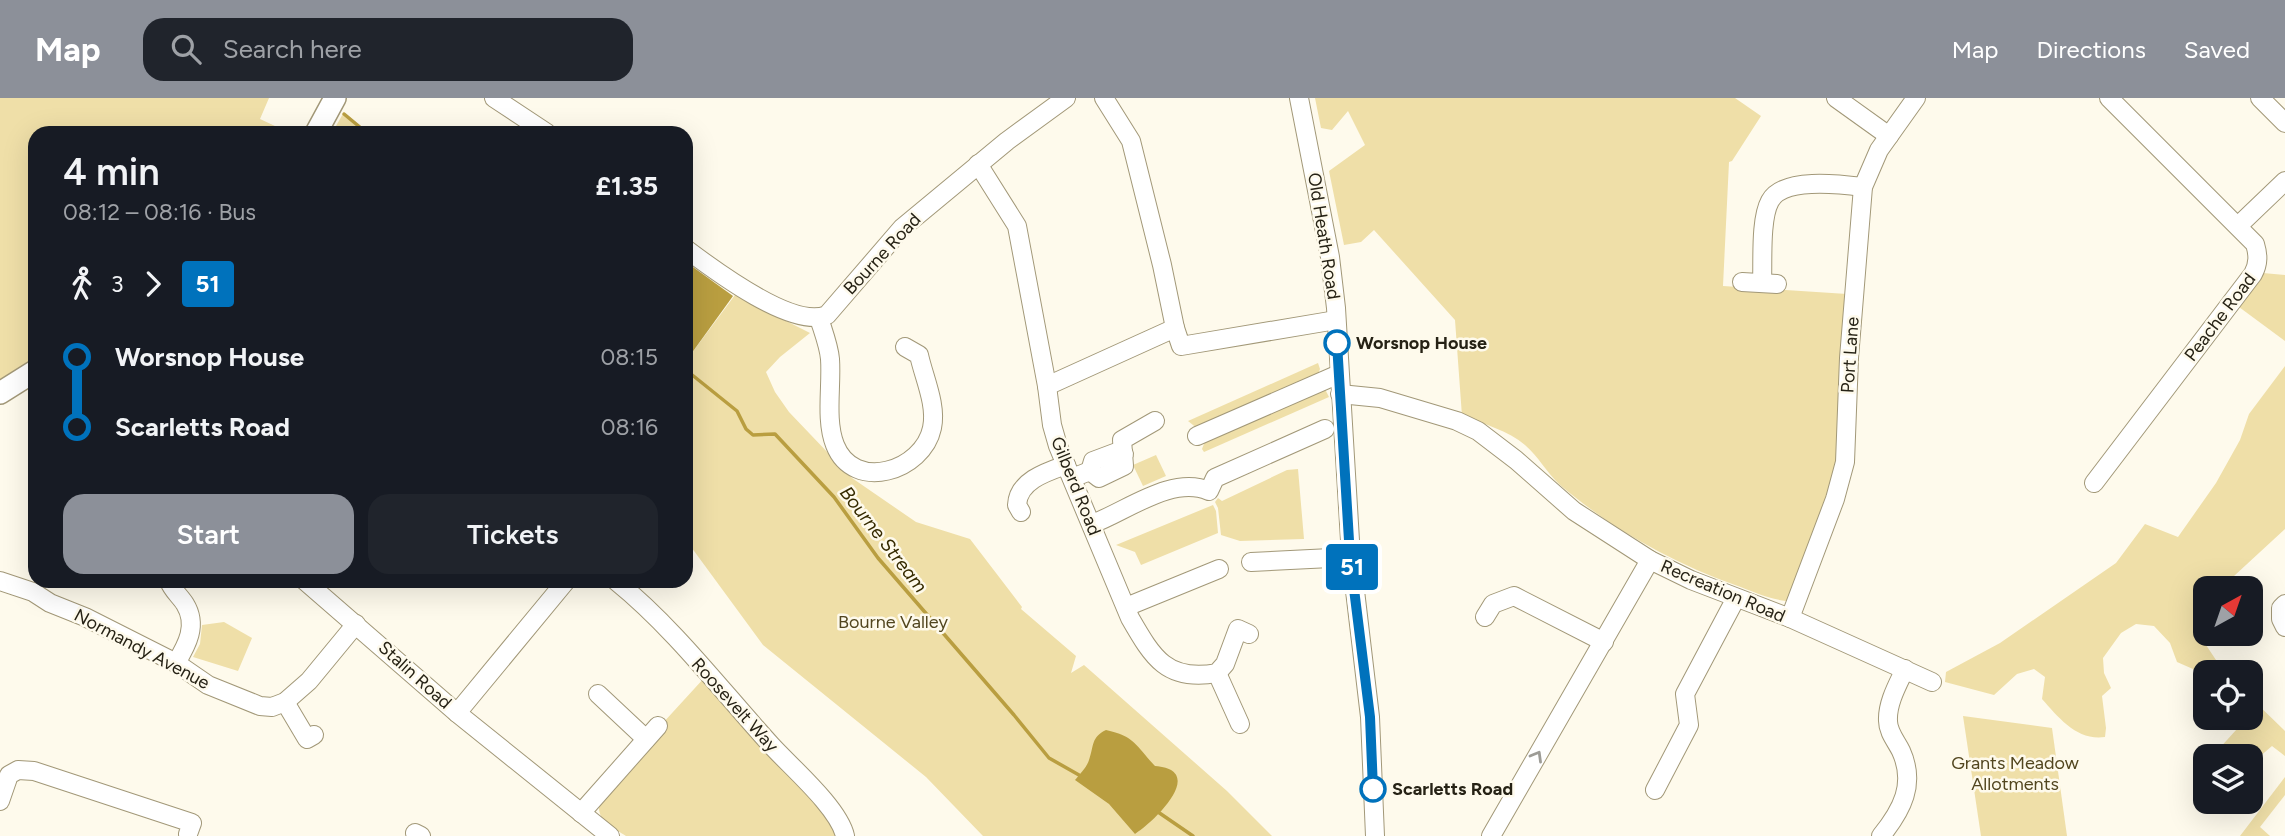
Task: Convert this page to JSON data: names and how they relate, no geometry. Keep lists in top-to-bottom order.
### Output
{
  "streets": {
    "street": [
      "Old Heath Road",
      "Bourne Road",
      "Peache Road",
      "Port Lane",
      "Gilberd Road",
      "Recreation Road",
      "Normandy Avenue",
      "Stalin Road",
      "Roosevelt Way"
    ]
  },
  "crossings": [
    ["Old Heath Road", "Recreation Road"],
    ["Bourne Road", "Gilberd Road"],
    ["Port Lane", "Recreation Road"]
  ],
  "water": ["Bourne Stream"],
  "parks": ["Bourne Valley", "Grants Meadow Allotments"],
  "places": ["Worsnop House", "Scarletts Road"],
  "lines": ["bus line 51"],
  "north": "top right",
  "page": {
    "header": "Map",
    "search": "Search here",
    "nav": ["Map", "Directions", "Saved"],
    "on_map": "51",
    "heading": ["4 min", "08:12 – 08:16 · Bus", "£1.35"],
    "legs": ["3", "51"],
    "list": [
      {
        "name": "Worsnop House",
        "value": "08:15"
      },
      {
        "name": "Scarletts Road",
        "value": "08:16"
      }
    ],
    "buttons": ["Start", "Tickets"]
  }
}
